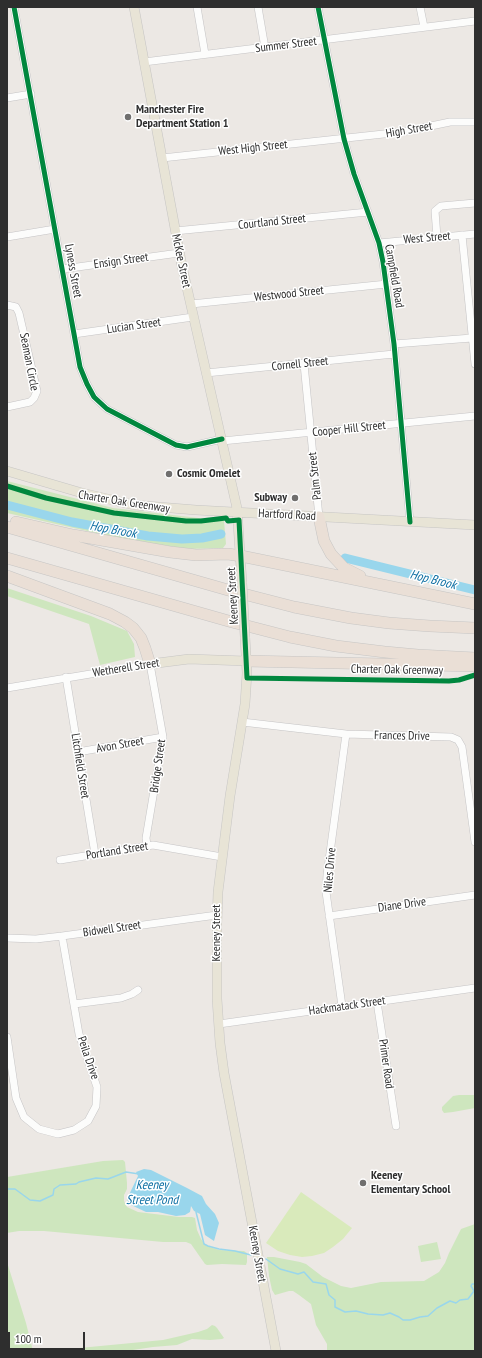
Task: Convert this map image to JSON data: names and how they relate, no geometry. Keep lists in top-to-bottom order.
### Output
{
  "streets": {
    "main road": [
      "McKee Street",
      "Hartford Road",
      "Keeney Street",
      "Wetherell Street"
    ],
    "street": [
      "Summer Street",
      "High Street",
      "West High Street",
      "Courtland Street",
      "West Street",
      "Ensign Street",
      "Lyness Street",
      "Campfield Road",
      "Westwood Street",
      "Lucian Street",
      "Seaman Circle",
      "Cornell Street",
      "Cooper Hill Street",
      "Palm Street",
      "Frances Drive",
      "Avon Street",
      "Litchfield Street",
      "Bridge Street",
      "Portland Street",
      "Niles Drive",
      "Diane Drive",
      "Bidwell Street",
      "Hackmatack Street",
      "Peila Drive",
      "Primer Road"
    ],
    "cycle path": ["Charter Oak Greenway"]
  },
  "crossings": [
    ["Summer Street", "McKee Street"],
    ["Summer Street", "Campfield Road"],
    ["High Street", "West High Street"],
    ["High Street", "Campfield Road"],
    ["West High Street", "McKee Street"],
    ["West High Street", "Campfield Road"],
    ["Courtland Street", "McKee Street"],
    ["Courtland Street", "Campfield Road"],
    ["West Street", "Campfield Road"],
    ["Ensign Street", "McKee Street"],
    ["Ensign Street", "Lyness Street"],
    ["McKee Street", "Lyness Street"],
    ["McKee Street", "Westwood Street"],
    ["McKee Street", "Lucian Street"],
    ["McKee Street", "Cornell Street"],
    ["McKee Street", "Cooper Hill Street"],
    ["McKee Street", "Hartford Road"],
    ["McKee Street", "Keeney Street"],
    ["Lyness Street", "Lucian Street"],
    ["Lyness Street", "Cooper Hill Street"],
    ["Campfield Road", "Westwood Street"],
    ["Campfield Road", "Cornell Street"],
    ["Campfield Road", "Cooper Hill Street"],
    ["Campfield Road", "Hartford Road"],
    ["Cornell Street", "Palm Street"],
    ["Cooper Hill Street", "Palm Street"],
    ["Palm Street", "Hartford Road"],
    ["Hartford Road", "Keeney Street"],
    ["Keeney Street", "Wetherell Street"],
    ["Keeney Street", "Frances Drive"],
    ["Keeney Street", "Portland Street"],
    ["Keeney Street", "Bidwell Street"],
    ["Keeney Street", "Hackmatack Street"],
    ["Wetherell Street", "Litchfield Street"],
    ["Wetherell Street", "Bridge Street"],
    ["Frances Drive", "Niles Drive"],
    ["Avon Street", "Litchfield Street"],
    ["Avon Street", "Bridge Street"],
    ["Litchfield Street", "Portland Street"],
    ["Bridge Street", "Portland Street"],
    ["Niles Drive", "Diane Drive"],
    ["Niles Drive", "Hackmatack Street"],
    ["Bidwell Street", "Peila Drive"],
    ["Hackmatack Street", "Primer Road"]
  ],
  "water": ["Hop Brook", "Keeney Street Pond"],
  "places": [
    "Manchester Fire Department Station 1",
    "Cosmic Omelet",
    "Subway",
    "Keeney Elementary School"
  ],
  "scale_bar": "100 m"
}
